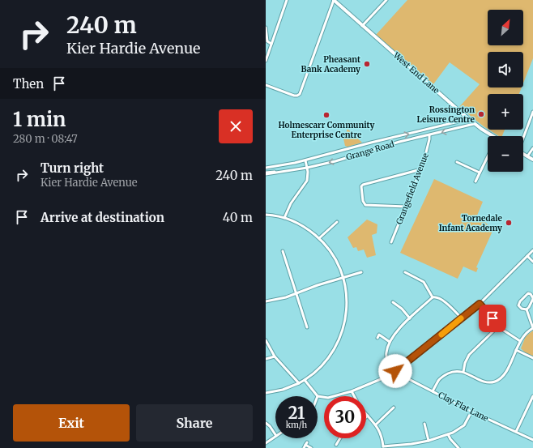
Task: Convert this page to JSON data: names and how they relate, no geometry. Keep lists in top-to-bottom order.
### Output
{
  "streets": {
    "street": [
      "West End Lane",
      "Grange Road",
      "Grangefield Avenue",
      "Clay Flat Lane"
    ]
  },
  "crossings": [
    ["West End Lane", "Grange Road"],
    ["Grange Road", "Grangefield Avenue"]
  ],
  "places": [
    "Pheasant Bank Academy",
    "Rossington Leisure Centre",
    "Holmescarr Community Enterprise Centre",
    "Tornedale Infant Academy"
  ],
  "north": "top right",
  "page": {
    "turn": ["240 m", "Kier Hardie Avenue"],
    "map_buttons": ["+", "−"],
    "then": "Then",
    "heading": ["1 min", "280 m · 08:47"],
    "list": [
      {
        "name": "Turn right",
        "note": "Kier Hardie Avenue",
        "value": "240 m"
      },
      {
        "name": "Arrive at destination",
        "value": "40 m"
      }
    ],
    "speed": "21 km/h",
    "limit": "30",
    "buttons": ["Exit", "Share"]
  }
}
